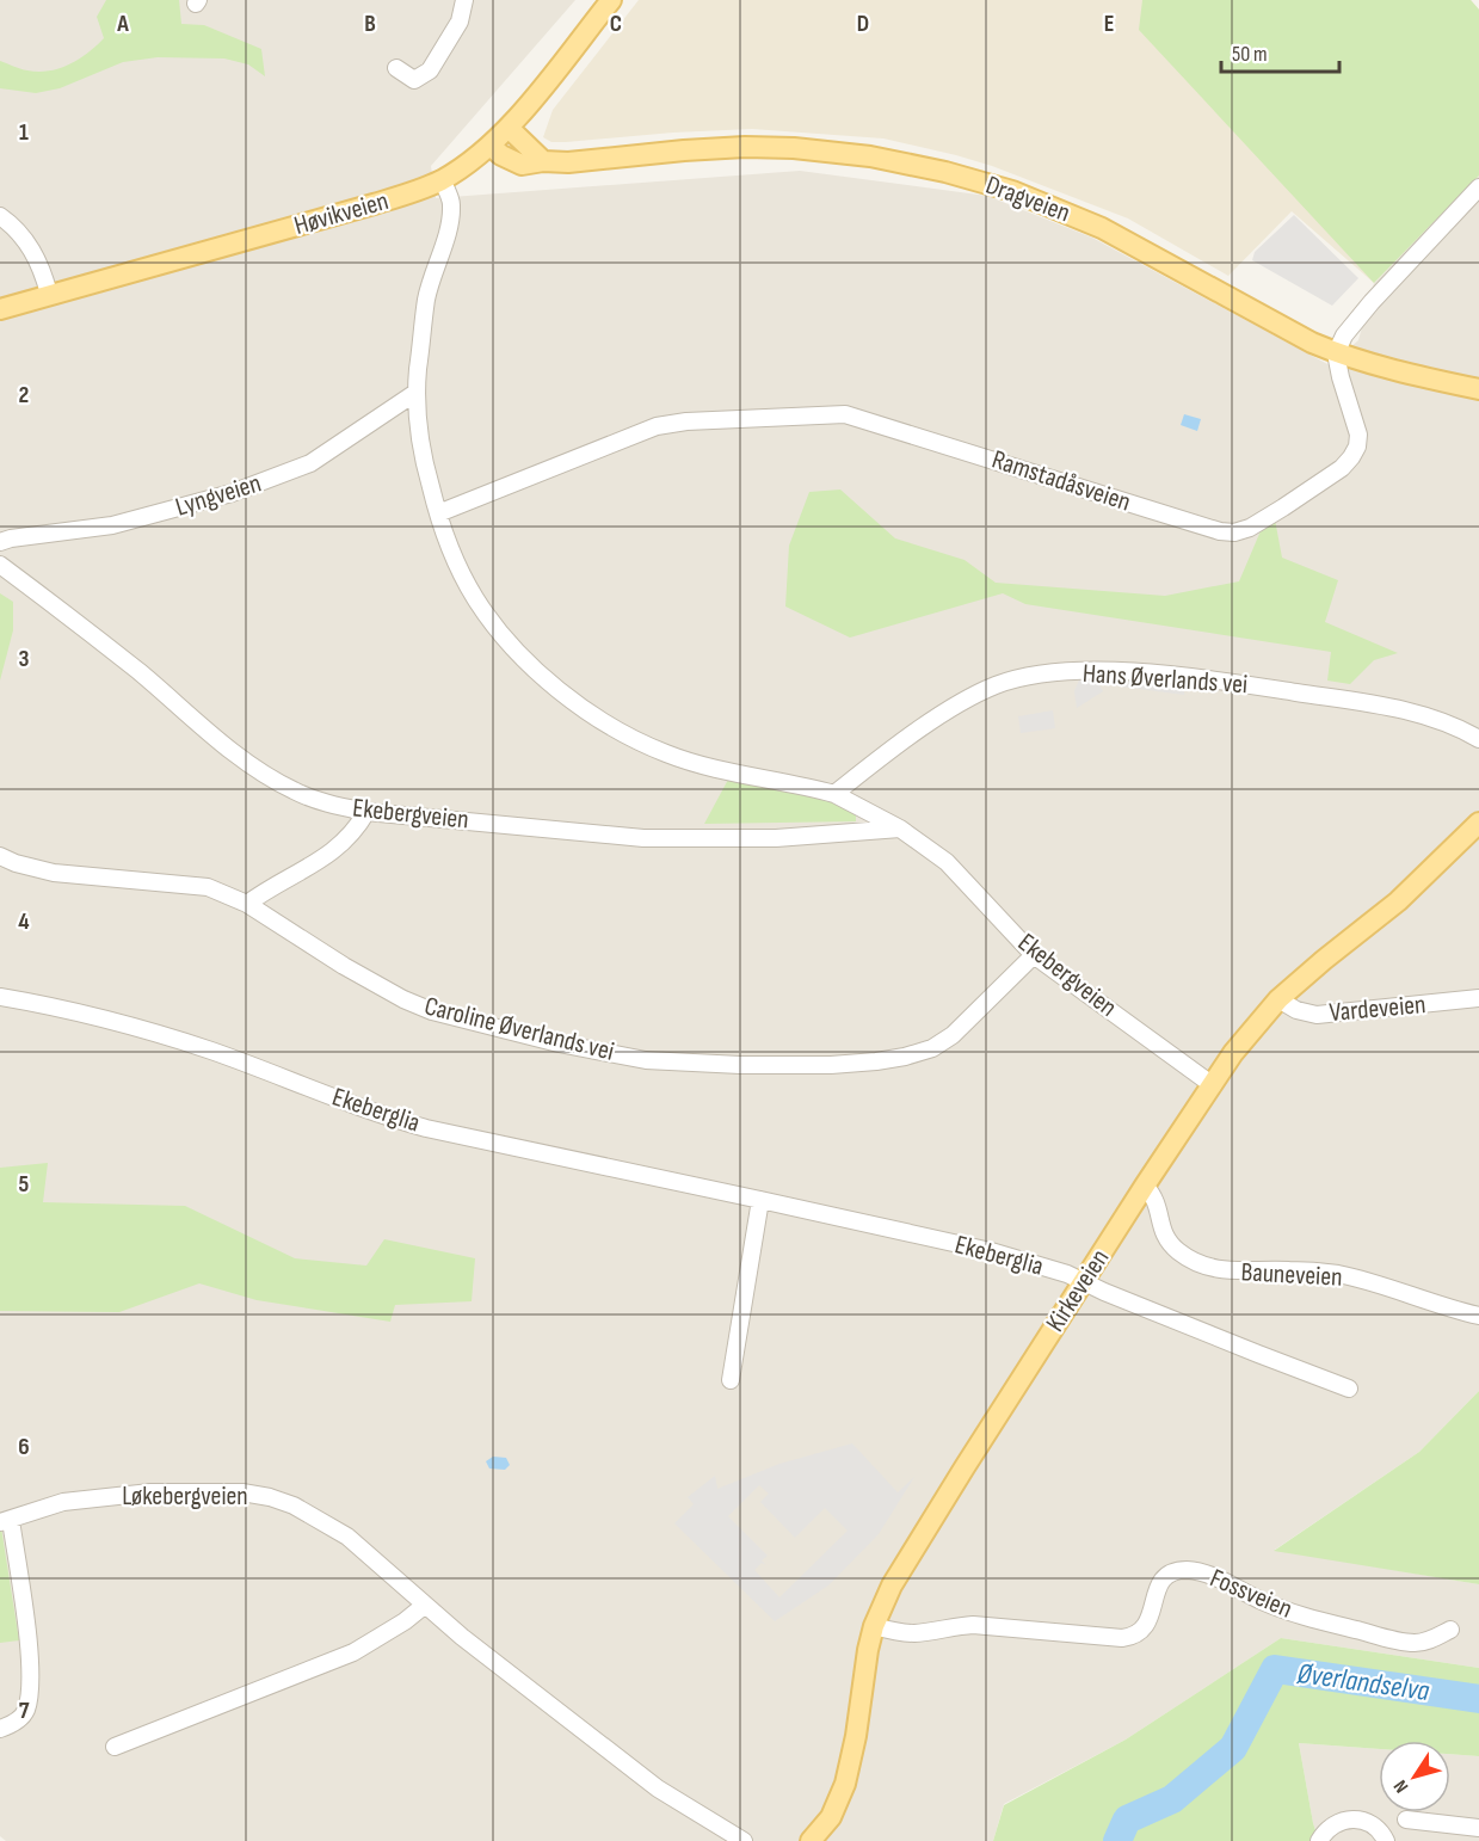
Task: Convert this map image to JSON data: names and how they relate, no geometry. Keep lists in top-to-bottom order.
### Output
{
  "streets": {
    "main road": ["Dragveien", "Høvikveien", "Kirkeveien"],
    "street": [
      "Ramstadåsveien",
      "Lyngveien",
      "Hans Øverlands vei",
      "Ekebergveien",
      "Vardeveien",
      "Caroline Øverlands vei",
      "Ekeberglia",
      "Bauneveien",
      "Løkebergveien",
      "Fossveien"
    ]
  },
  "crossings": [
    ["Dragveien", "Høvikveien"],
    ["Dragveien", "Ramstadåsveien"],
    ["Hans Øverlands vei", "Ekebergveien"],
    ["Ekebergveien", "Caroline Øverlands vei"],
    ["Ekebergveien", "Kirkeveien"],
    ["Vardeveien", "Kirkeveien"],
    ["Ekeberglia", "Kirkeveien"],
    ["Bauneveien", "Kirkeveien"],
    ["Kirkeveien", "Fossveien"]
  ],
  "water": ["Øverlandselva"],
  "scale_bar": "50 m",
  "north": "bottom left",
  "grid": {
    "columns": [
      "A",
      "B",
      "C",
      "D",
      "E"
    ],
    "rows": [
      "1",
      "2",
      "3",
      "4",
      "5",
      "6",
      "7"
    ]
  }
}
